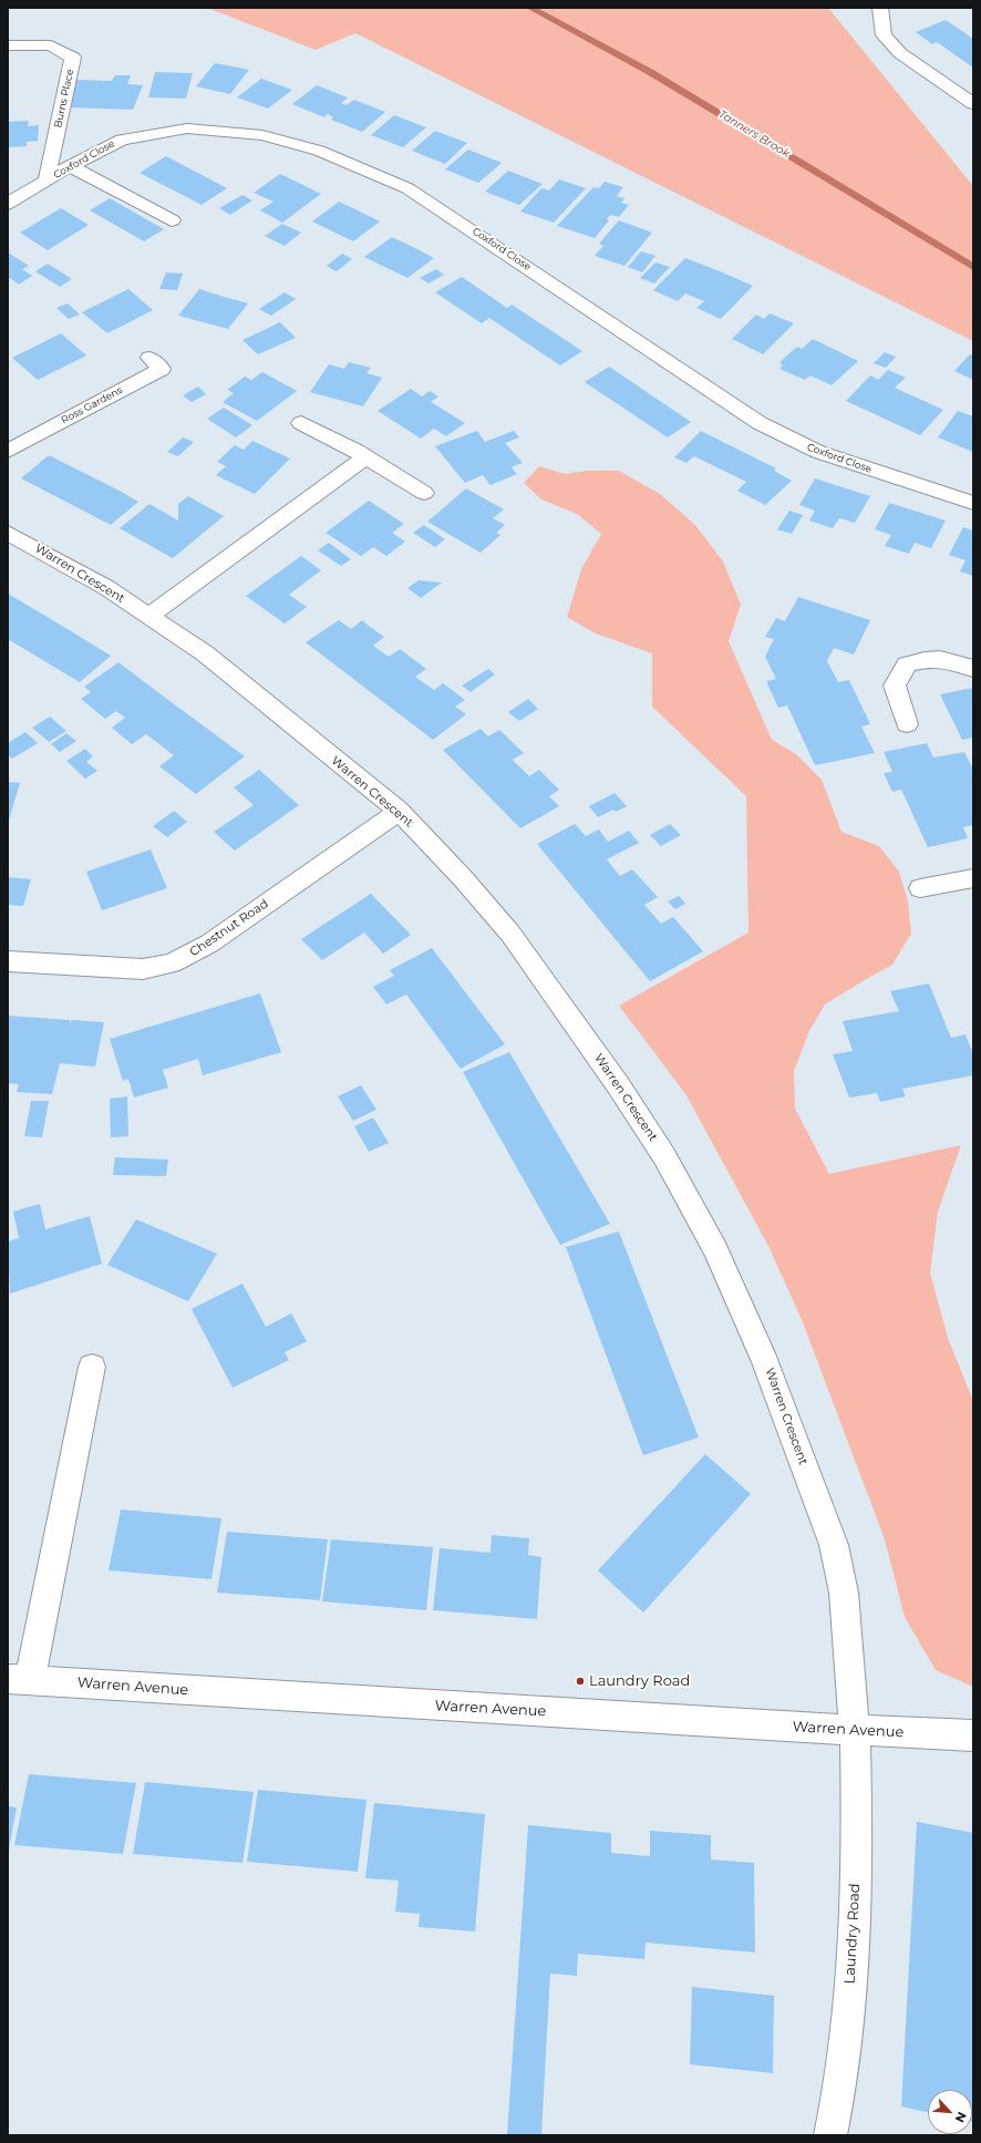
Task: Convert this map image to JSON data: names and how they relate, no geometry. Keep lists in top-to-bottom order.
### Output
{
  "streets": {
    "street": [
      "Burns Place",
      "Coxford Close",
      "Ross Gardens",
      "Warren Crescent",
      "Chestnut Road",
      "Warren Avenue",
      "Laundry Road"
    ]
  },
  "crossings": [
    ["Burns Place", "Coxford Close"],
    ["Warren Crescent", "Chestnut Road"],
    ["Warren Crescent", "Warren Avenue"],
    ["Warren Crescent", "Laundry Road"],
    ["Warren Avenue", "Laundry Road"]
  ],
  "water": ["Tanners Brook"],
  "places": ["Laundry Road"],
  "north": "bottom right"
}
